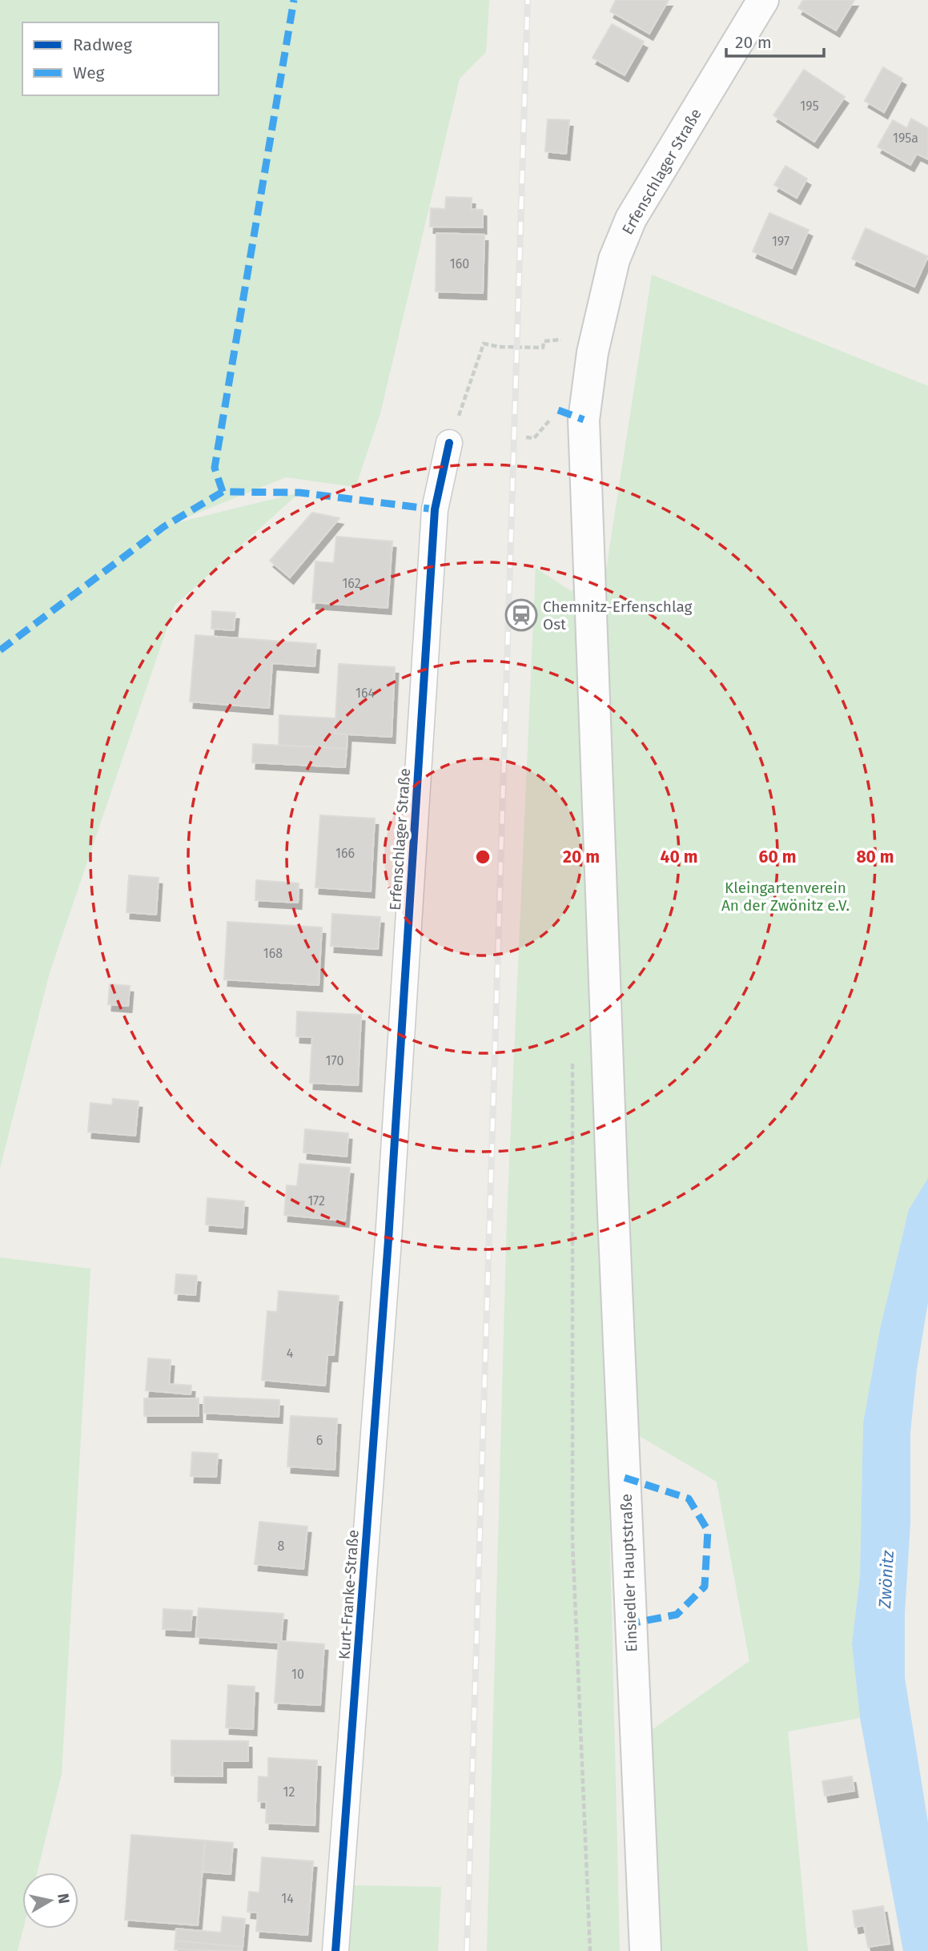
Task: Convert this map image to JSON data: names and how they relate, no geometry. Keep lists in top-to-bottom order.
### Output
{
  "streets": {
    "main road": ["Erfenschlager Straße", "Einsiedler Hauptstraße"],
    "street": ["Kurt-Franke-Straße"]
  },
  "crossings": [
    ["Erfenschlager Straße", "Einsiedler Hauptstraße"],
    ["Erfenschlager Straße", "Kurt-Franke-Straße"]
  ],
  "water": ["Zwönitz"],
  "parks": ["Kleingartenverein An der Zwönitz e.V."],
  "places": {
    "station": ["Chemnitz-Erfenschlag Ost"]
  },
  "house_numbers": [
    "195",
    "195a",
    "197",
    "160",
    "162",
    "164",
    "166",
    "168",
    "170",
    "172",
    "4",
    "6",
    "8",
    "10",
    "12",
    "14"
  ],
  "legend": ["Radweg", "Weg"],
  "scale_bar": "20 m",
  "north": "right",
  "rings": [
    "20 m",
    "40 m",
    "60 m",
    "80 m"
  ]
}
